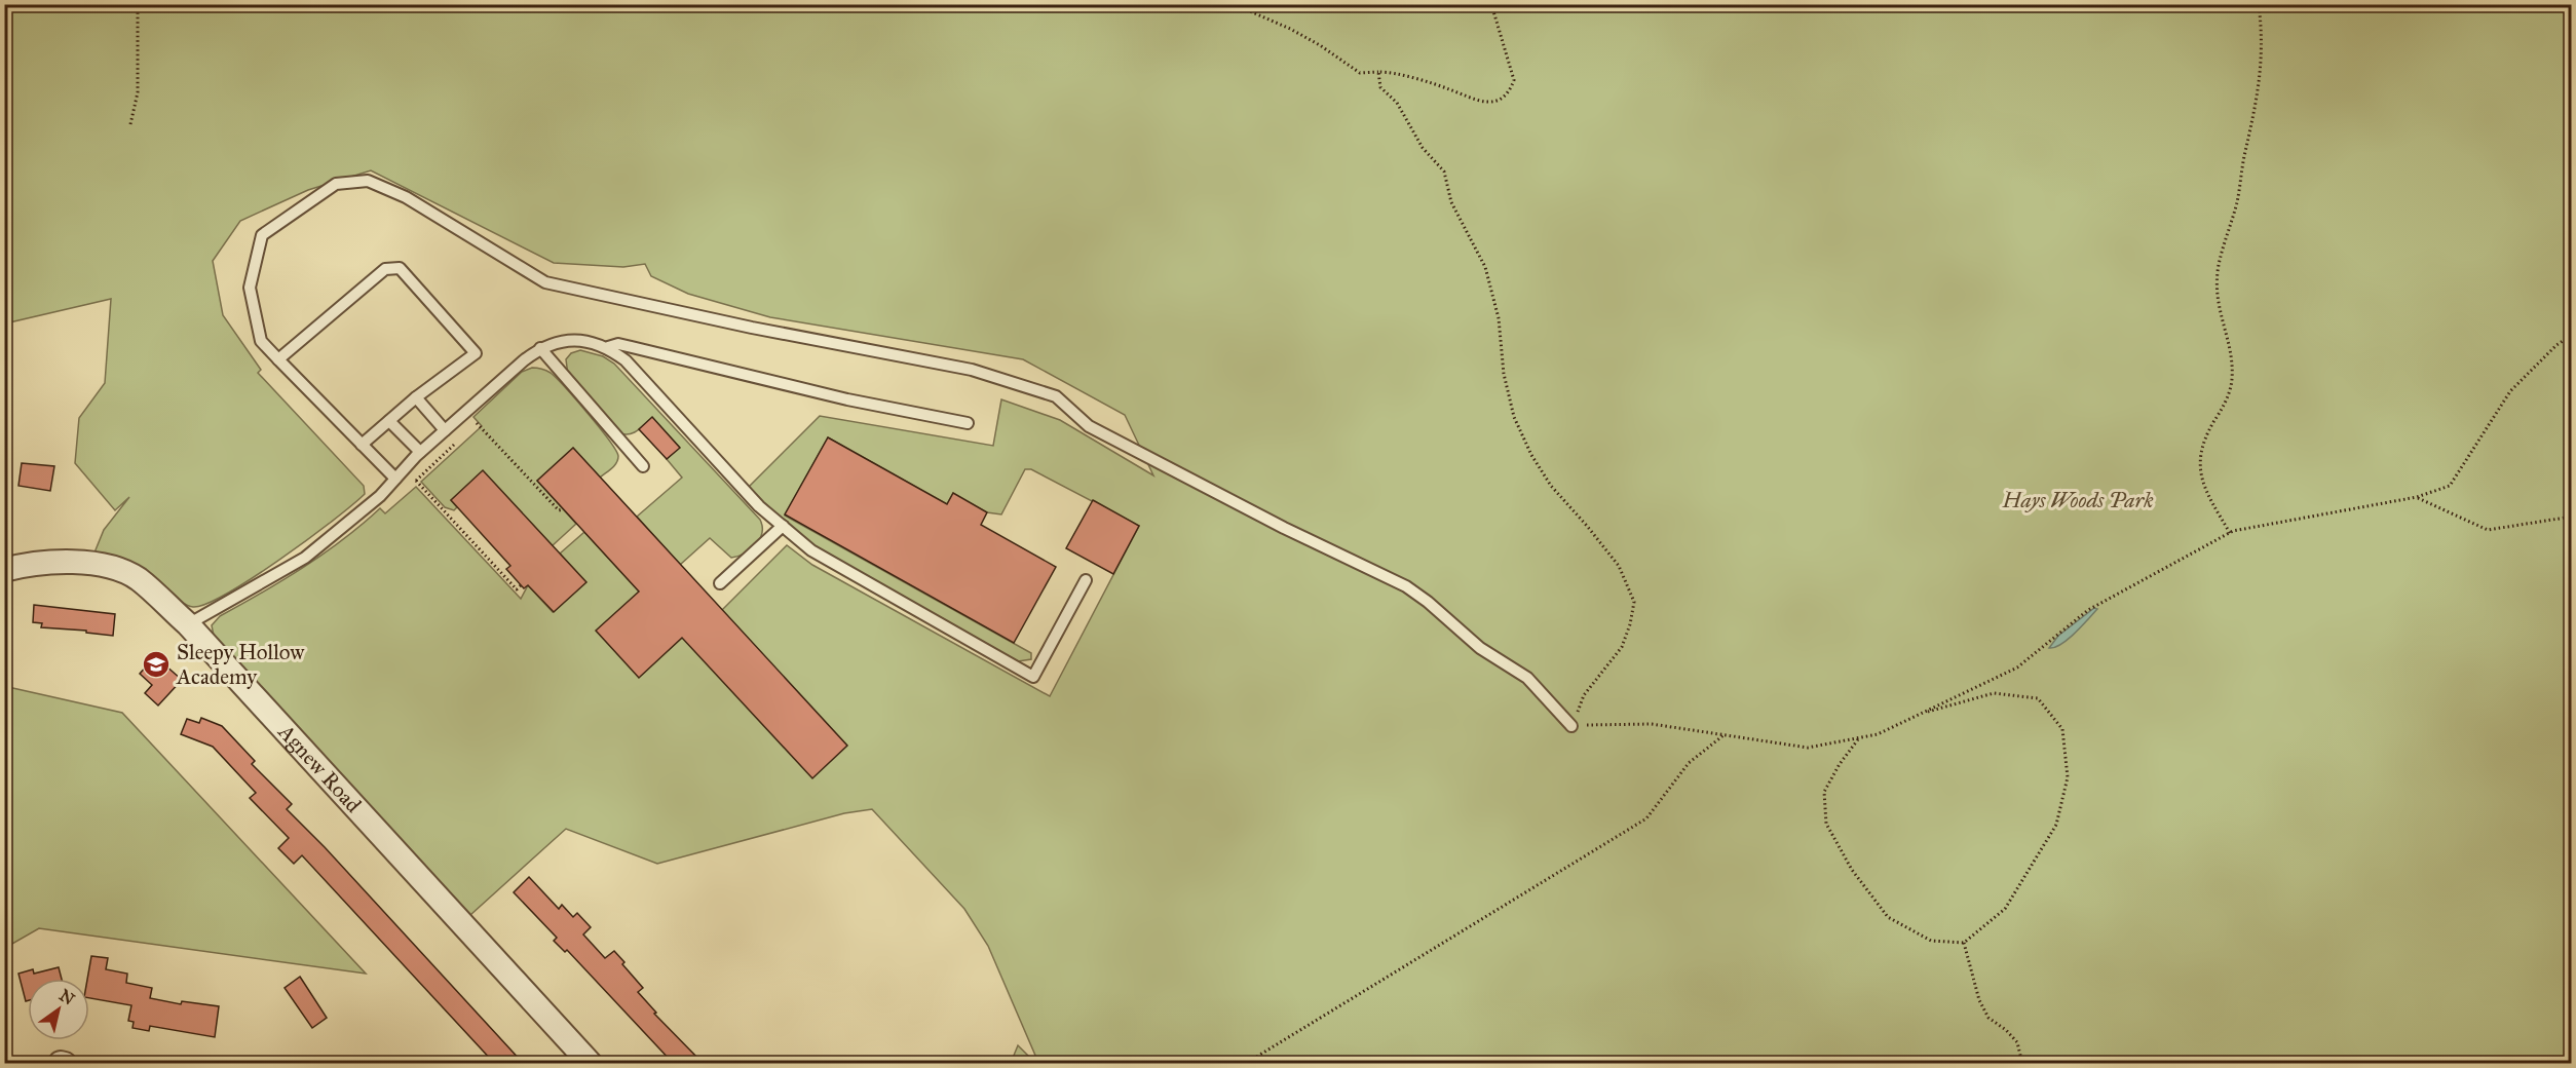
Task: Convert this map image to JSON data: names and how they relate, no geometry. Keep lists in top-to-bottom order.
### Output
{
  "streets": {
    "street": ["Agnew Road"]
  },
  "parks": ["Hays Woods Park"],
  "places": {
    "school or university": ["Sleepy Hollow Academy"]
  },
  "north": "top right"
}
